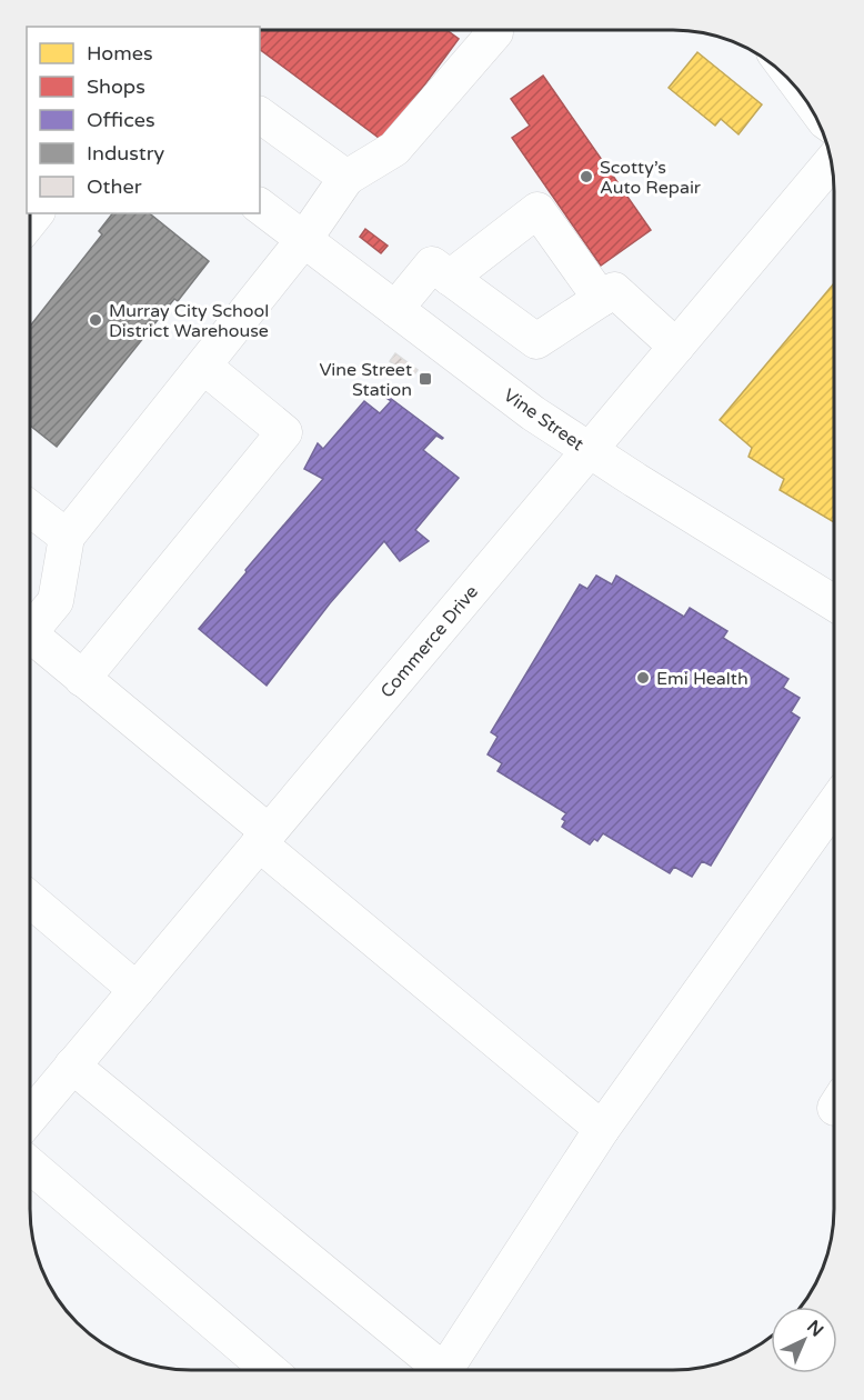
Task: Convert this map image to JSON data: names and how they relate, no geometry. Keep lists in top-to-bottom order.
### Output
{
  "streets": {
    "street": ["Vine Street", "Commerce Drive"]
  },
  "crossings": [
    ["Vine Street", "Commerce Drive"]
  ],
  "places": {
    "other": ["Scotty’s Auto Repair", "Murray City School District Warehouse", "Emi Health"],
    "transit": ["Vine Street Station"]
  },
  "legend": [
    "Homes",
    "Shops",
    "Offices",
    "Industry",
    "Other"
  ],
  "north": "top right"
}
